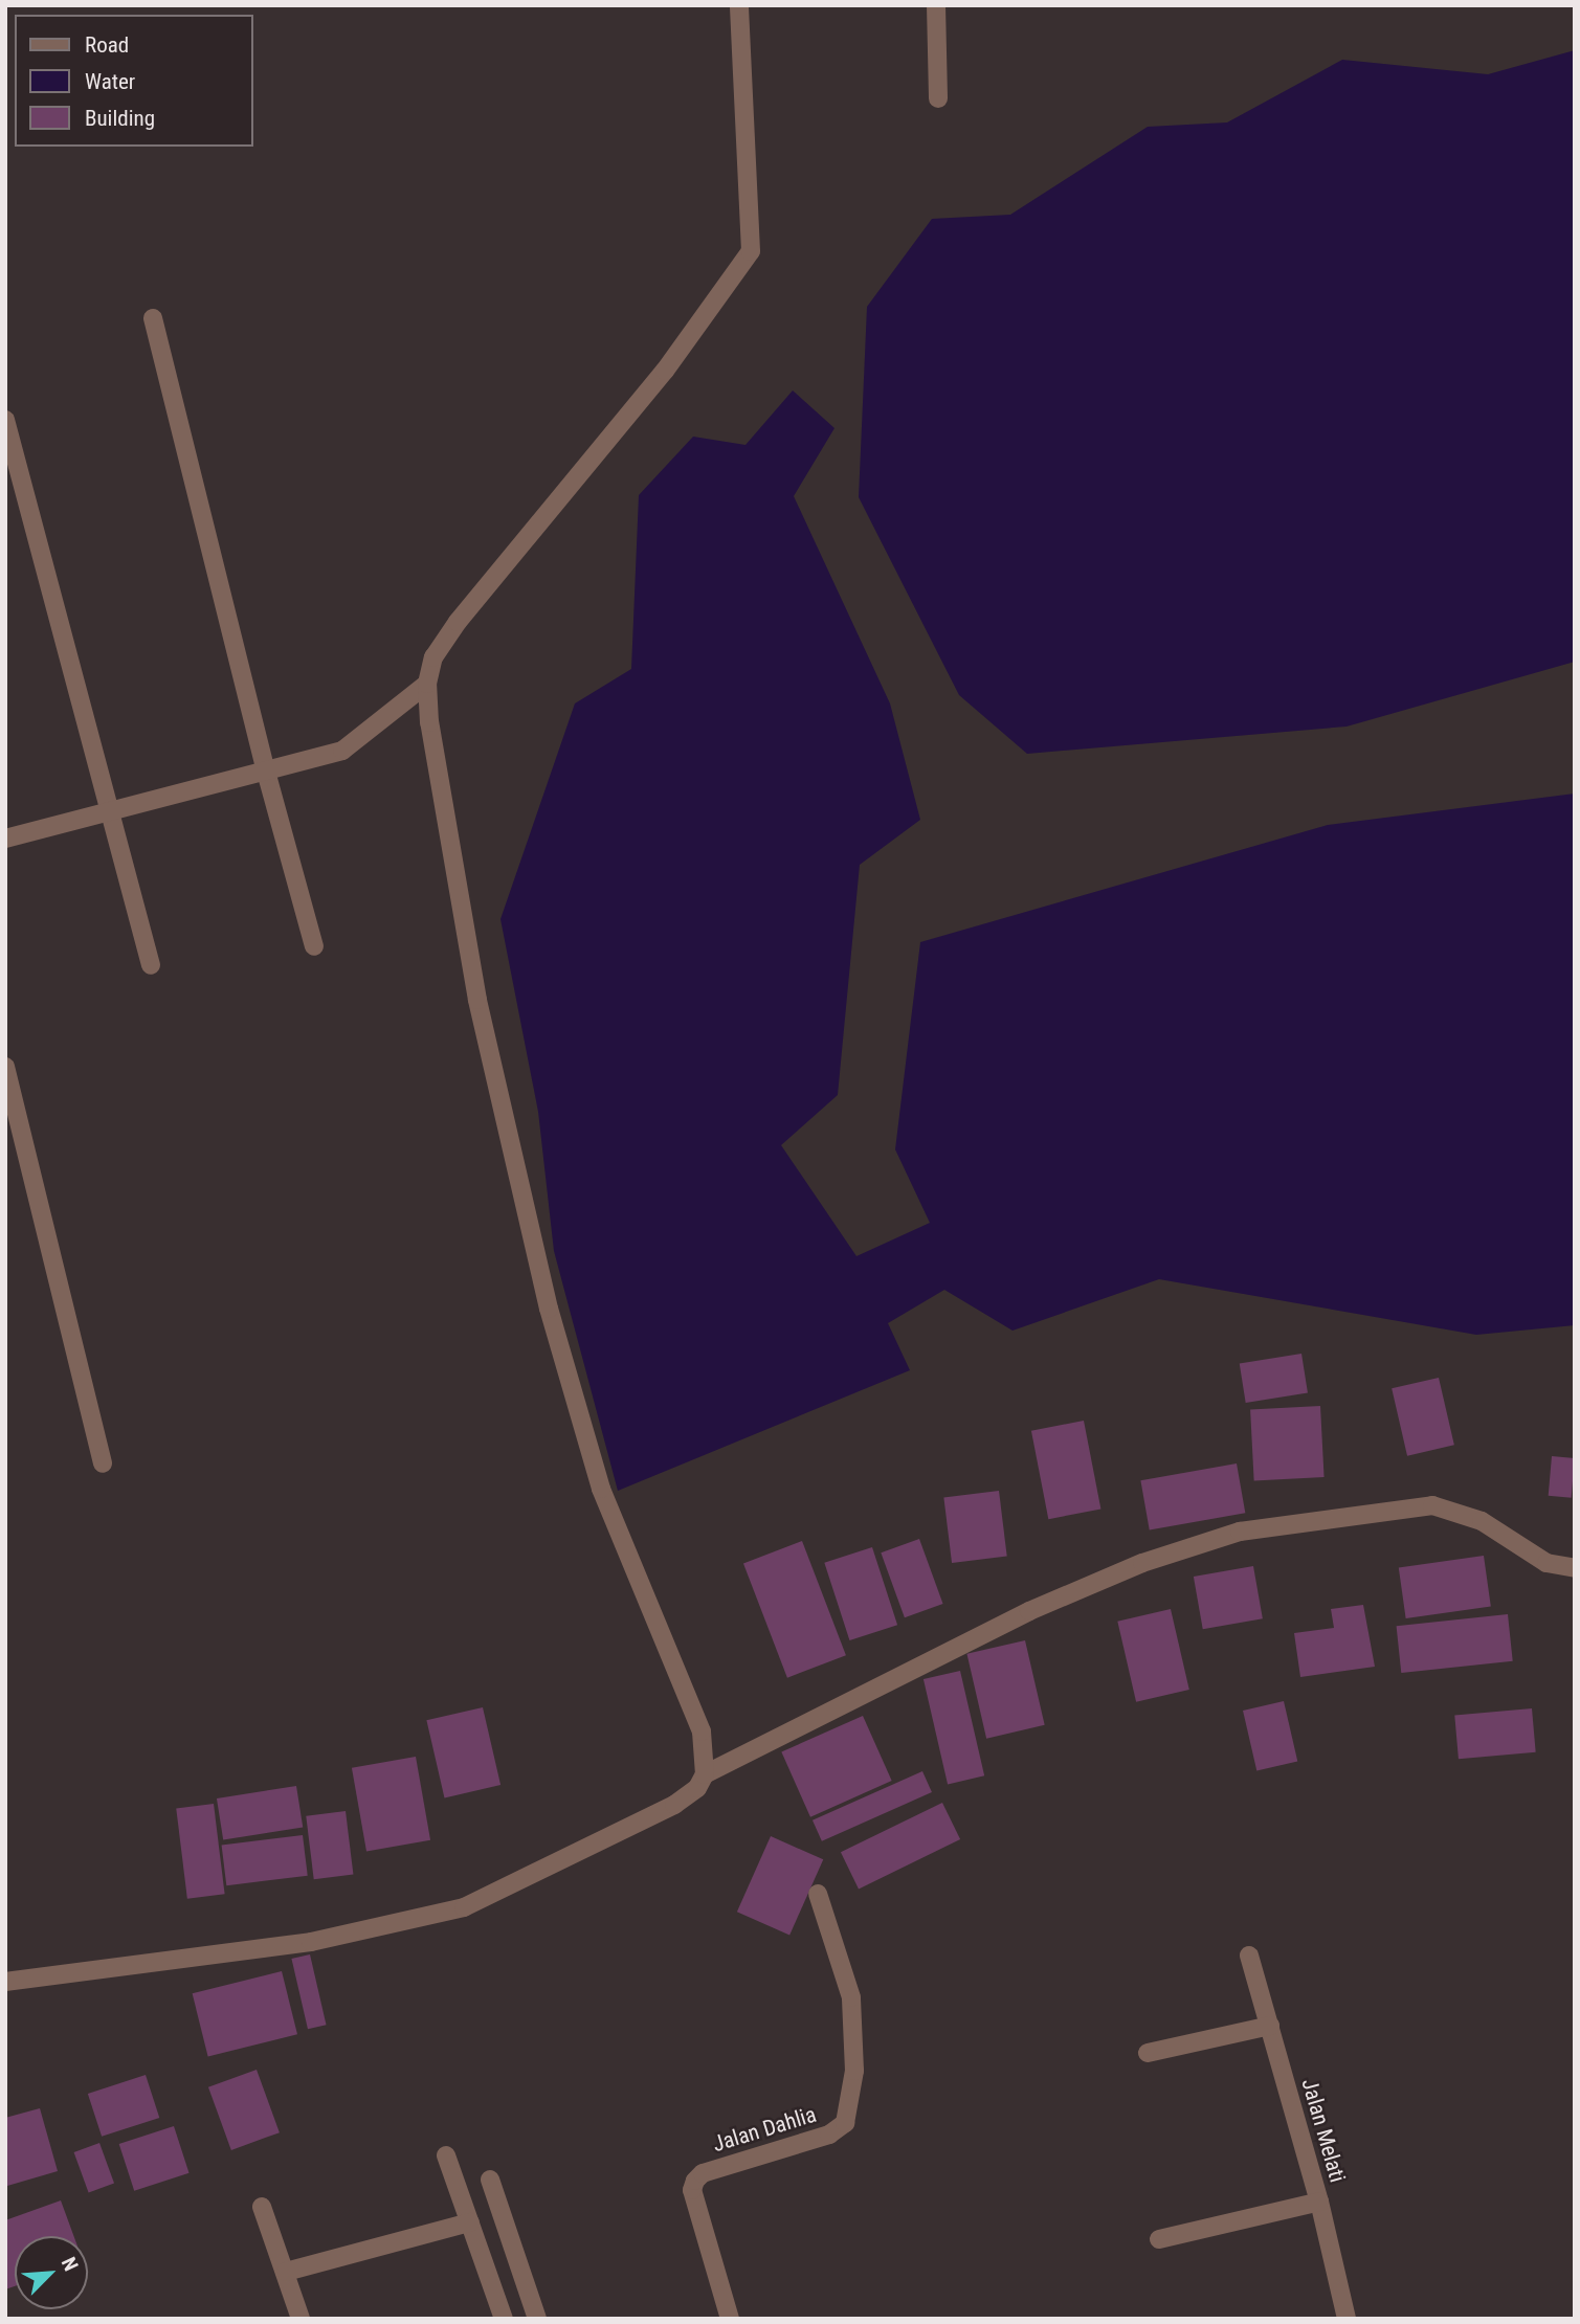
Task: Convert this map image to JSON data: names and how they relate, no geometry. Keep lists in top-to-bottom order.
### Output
{
  "streets": {
    "street": ["Jalan Dahlia", "Jalan Melati"]
  },
  "legend": ["Road", "Water", "Building"],
  "north": "top right"
}
